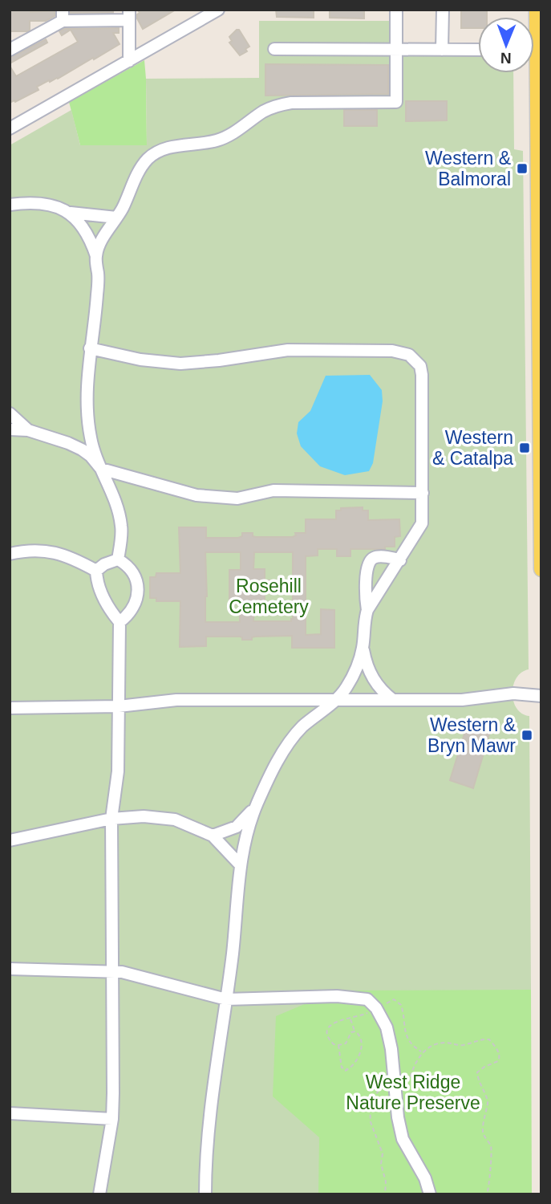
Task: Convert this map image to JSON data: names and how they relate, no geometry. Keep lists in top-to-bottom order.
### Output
{
  "parks": ["Rosehill Cemetery", "West Ridge Nature Preserve"],
  "places": {
    "transit": ["Western & Balmoral", "Western & Catalpa", "Western & Bryn Mawr"]
  },
  "north": "bottom"
}
